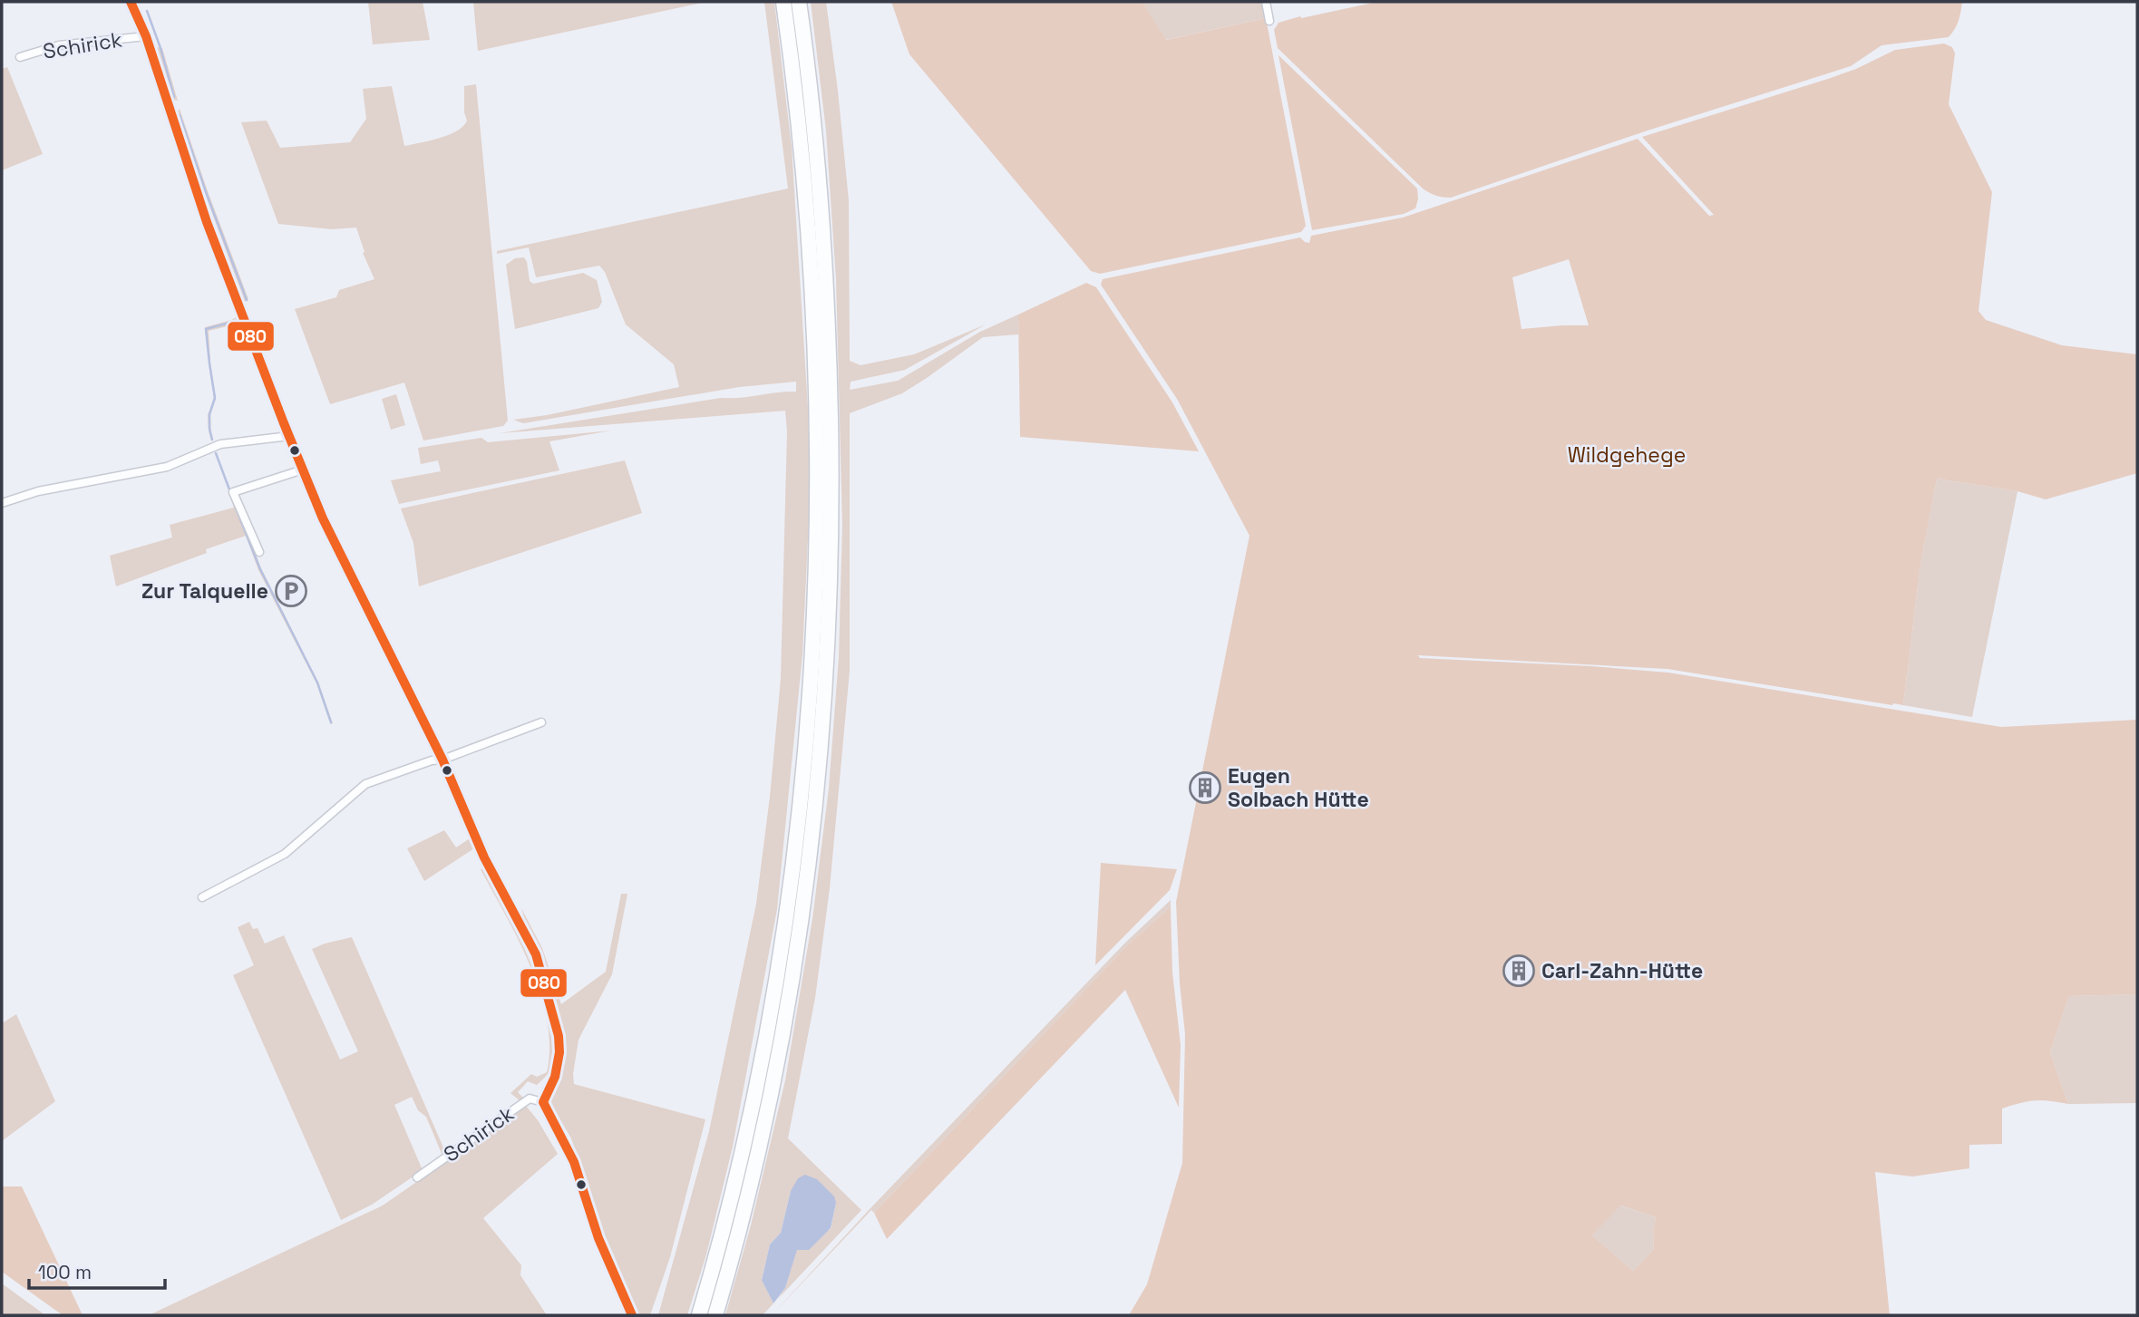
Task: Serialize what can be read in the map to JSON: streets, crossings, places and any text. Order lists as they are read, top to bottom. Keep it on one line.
{"streets":{"street":["Schirick"]},"parks":["Wildgehege"],"places":{"parking":["Zur Talquelle"],"building":["Eugen Solbach Hütte","Carl-Zahn-Hütte"]},"lines":["transit line 080"],"scale_bar":"100 m"}
